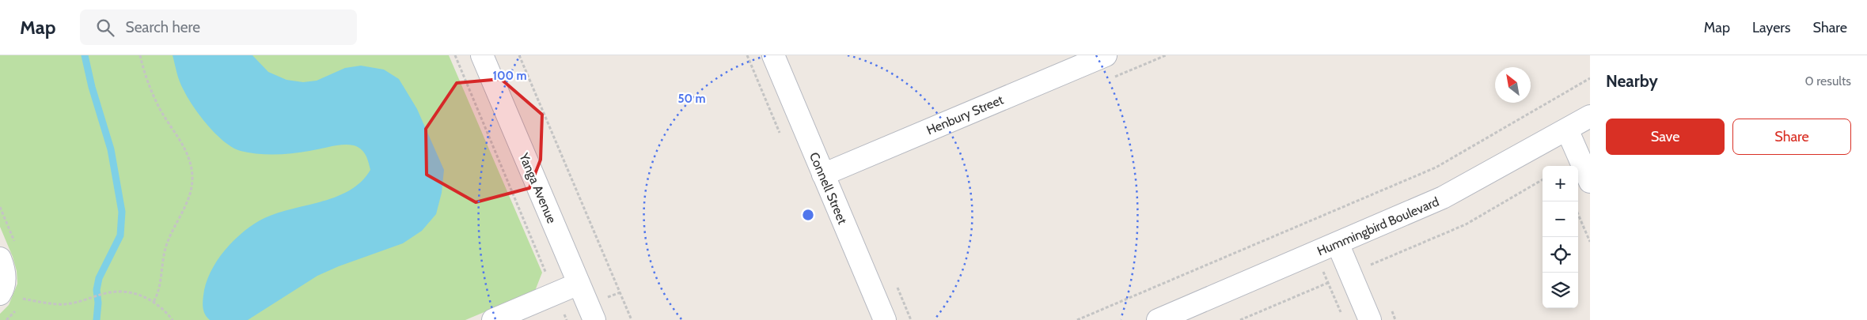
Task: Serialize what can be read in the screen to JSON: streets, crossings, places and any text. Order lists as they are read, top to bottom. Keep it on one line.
{"streets":{"street":["Henbury Street","Yanga Avenue","Connell Street","Hummingbird Boulevard"]},"crossings":[["Henbury Street","Connell Street"]],"north":"top left","page":{"header":"Map","search":"Search here","nav":["Map","Layers","Share"],"heading":["Nearby","0 results"],"buttons":["Save","Share"],"map_buttons":["+","−"]},"rings":["100 m","50 m"]}
